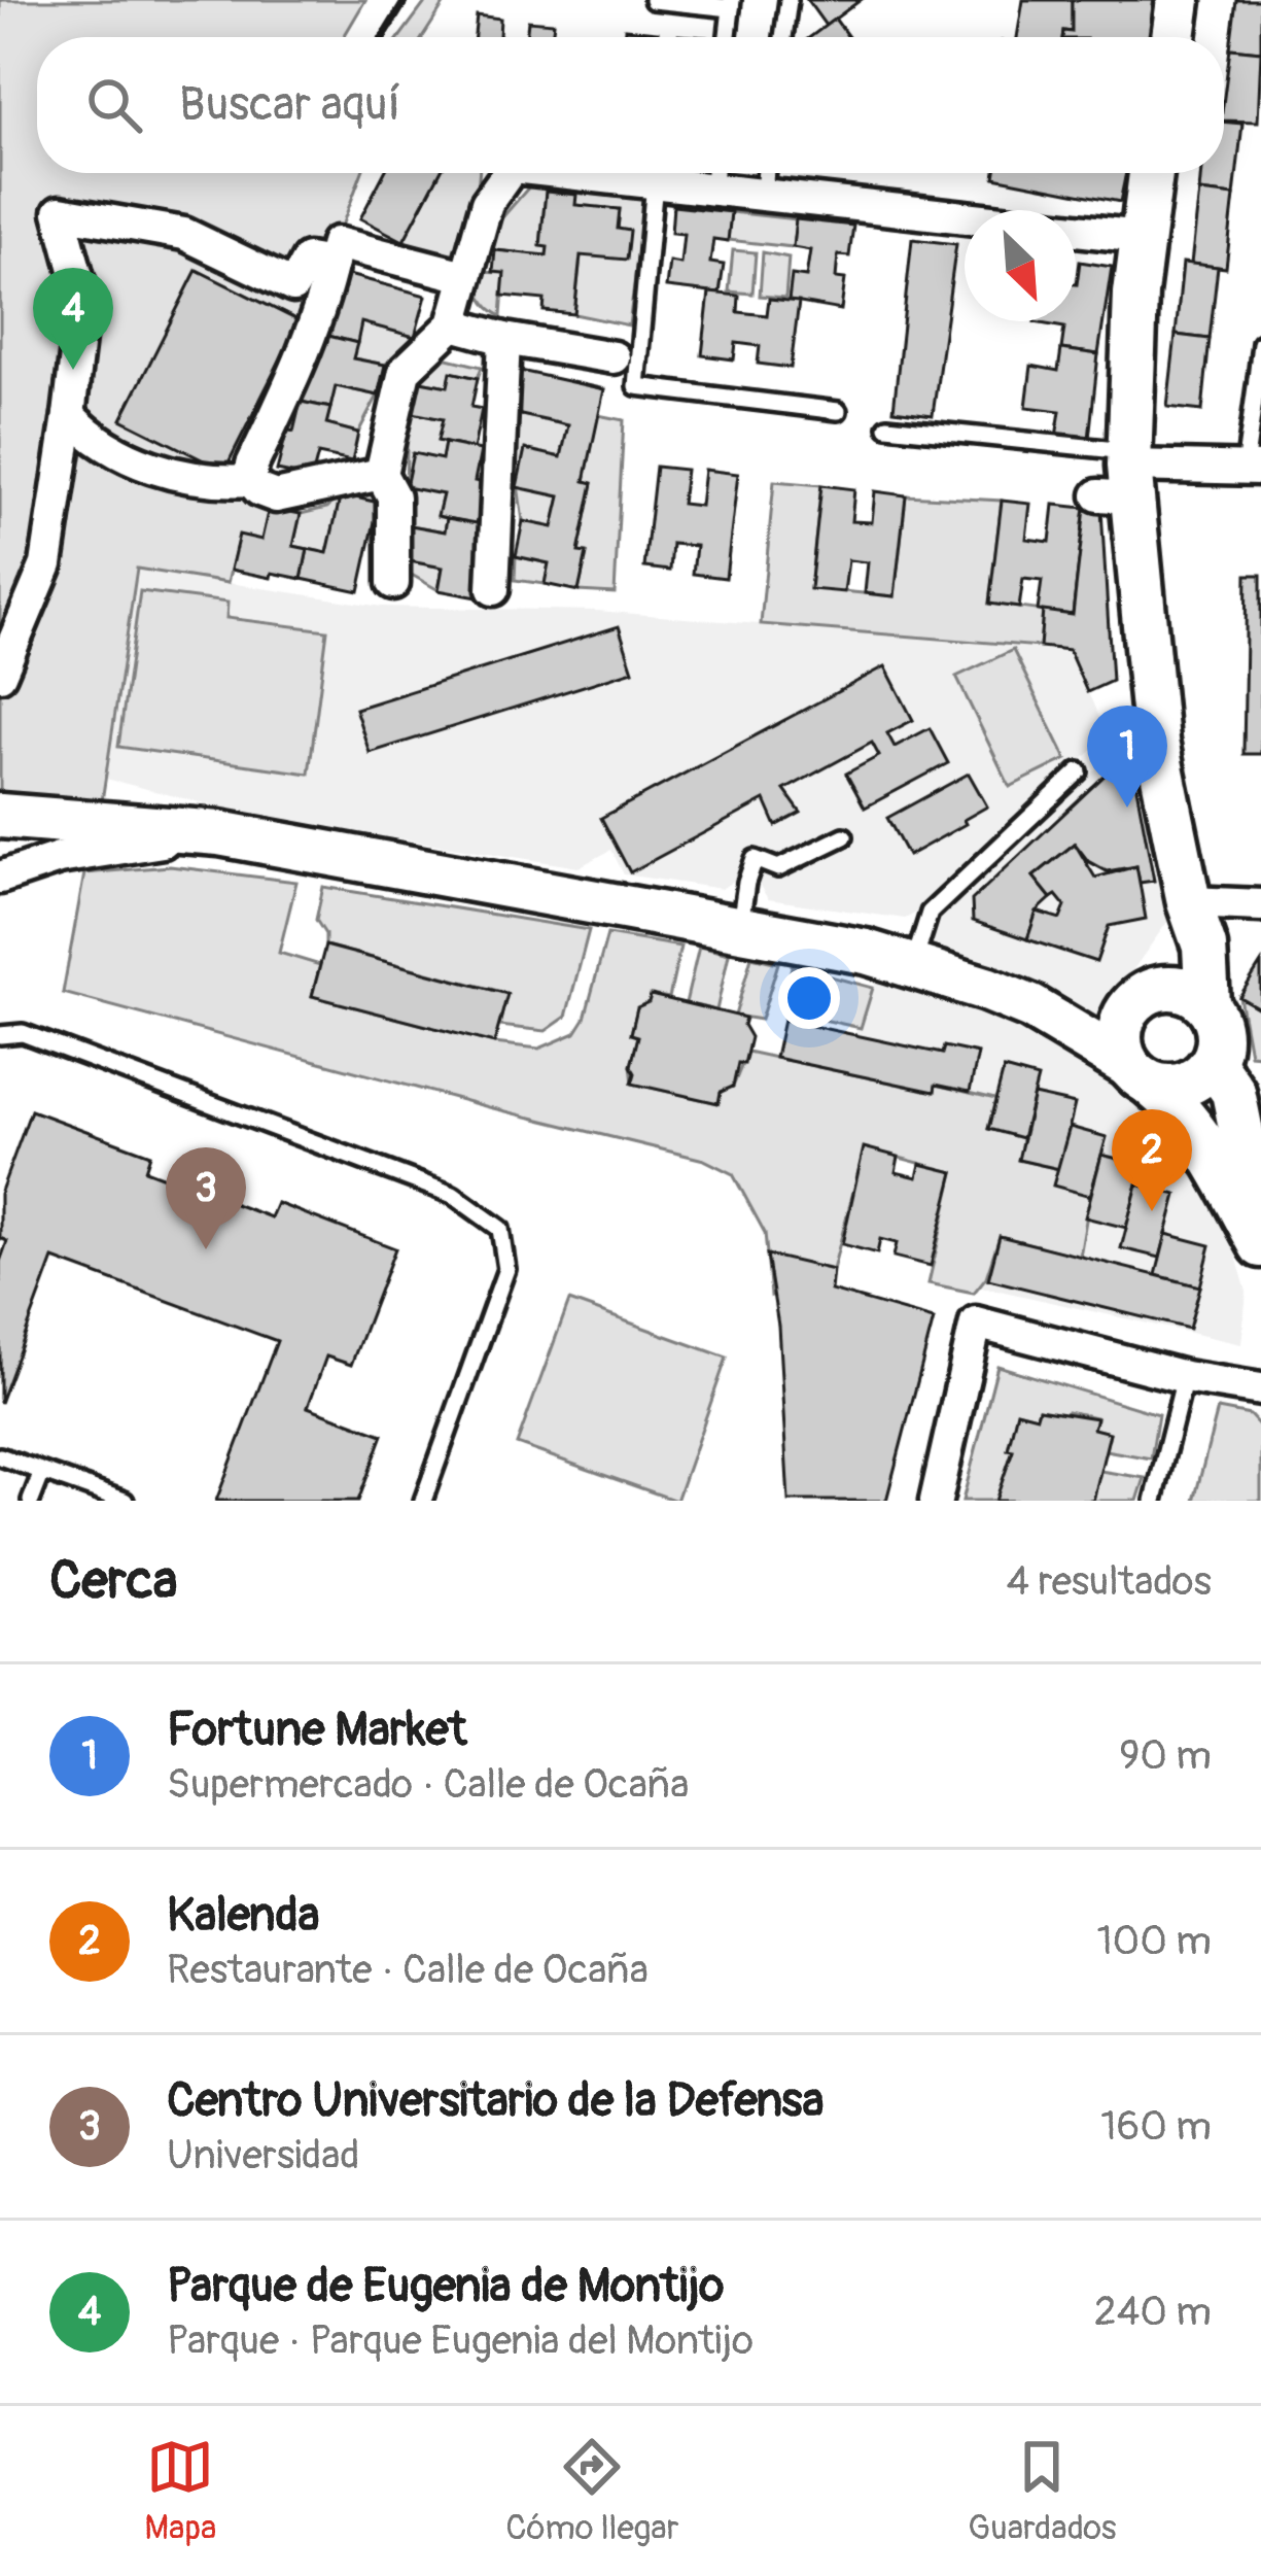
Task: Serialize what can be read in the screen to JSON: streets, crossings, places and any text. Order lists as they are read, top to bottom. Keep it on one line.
{"north":"bottom right","page":{"search":"Buscar aquí","pins":["4","1","2","3"],"heading":["Cerca","4 resultados"],"list":[{"mark":"1","name":"Fortune Market","note":"Supermercado · Calle de Ocaña","value":"90 m"},{"mark":"2","name":"Kalenda","note":"Restaurante · Calle de Ocaña","value":"100 m"},{"mark":"3","name":"Centro Universitario de la Defensa","note":"Universidad","value":"160 m"},{"mark":"4","name":"Parque de Eugenia de Montijo","note":"Parque · Parque Eugenia del Montijo","value":"240 m"}],"nav":["Mapa","Cómo llegar","Guardados"]}}
